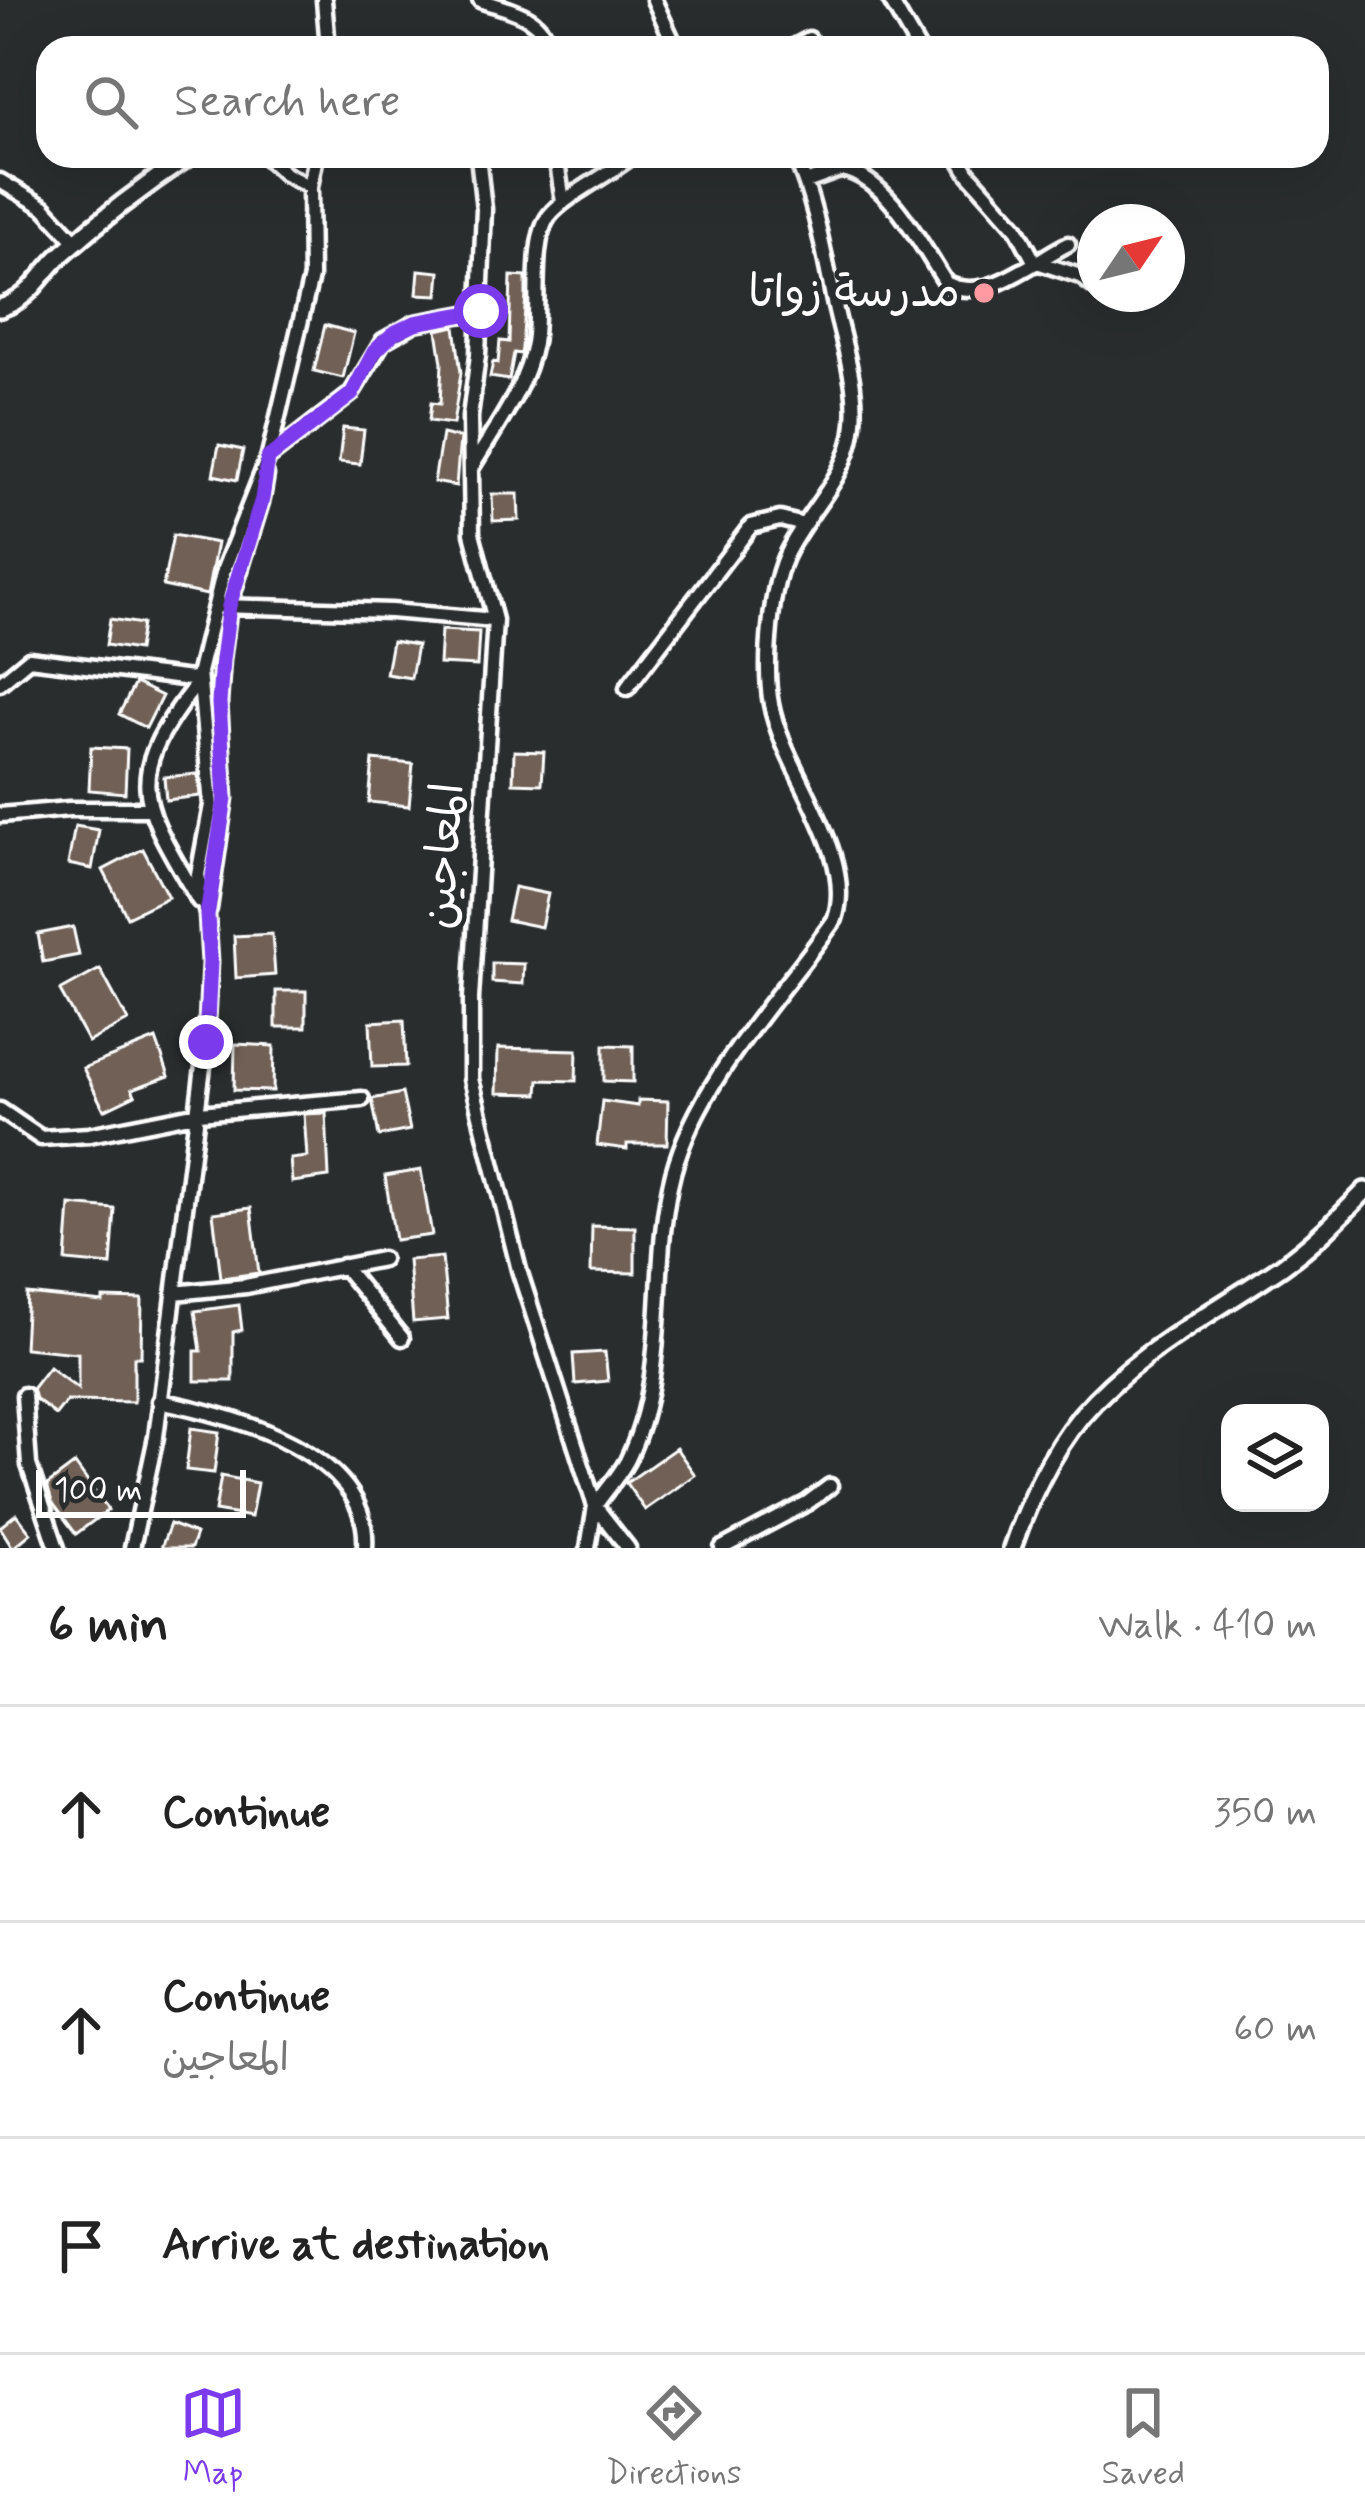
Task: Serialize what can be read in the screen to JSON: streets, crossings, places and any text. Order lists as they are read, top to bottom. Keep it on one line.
{"streets":{"street":["المعاجين"]},"places":["مدرسة زواتا"],"scale_bar":"100 m","north":"top right","page":{"search":"Search here","scale":"100 m","heading":["6 min","Walk · 410 m"],"list":[["Continue","350 m"],["Continue","المعاجين","60 m"],"Arrive at destination"],"nav":["Map","Directions","Saved"]}}
